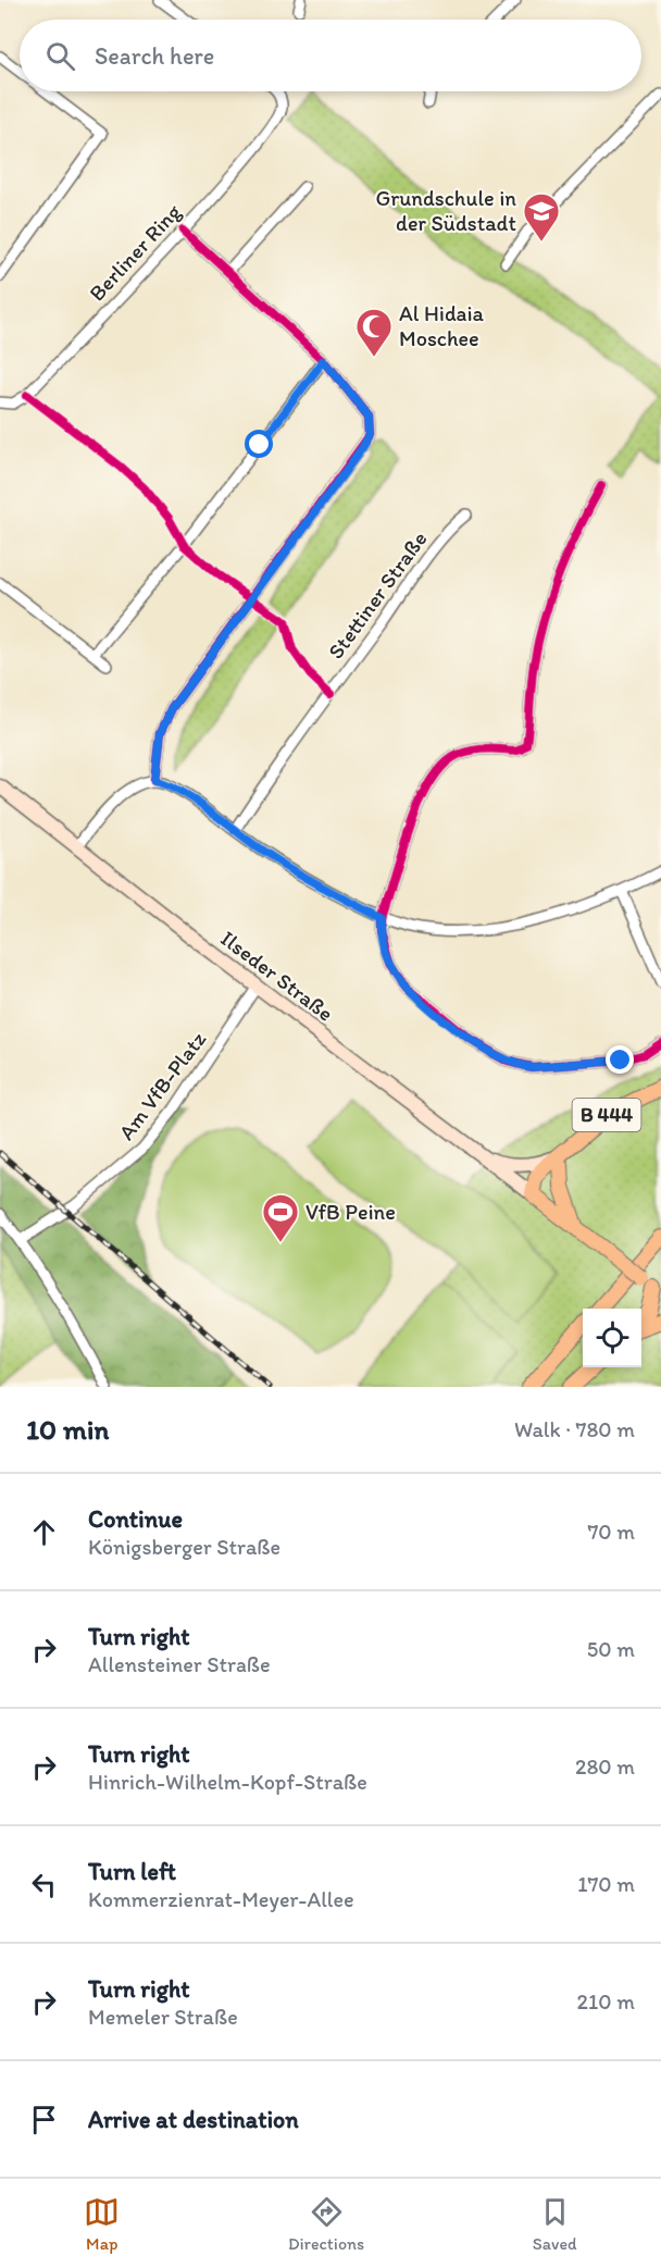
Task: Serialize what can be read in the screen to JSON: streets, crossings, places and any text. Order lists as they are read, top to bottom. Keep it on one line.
{"streets":{"main road":["B 444"],"street":["Berliner Ring","Stettiner Straße","Ilseder Straße","Am VfB-Platz"]},"crossings":[["Ilseder Straße","Am VfB-Platz"]],"places":{"school or university":["Grundschule in der Südstadt"],"mosque":["Al Hidaia Moschee"],"sports":["VfB Peine"]},"page":{"search":"Search here","heading":["10 min","Walk · 780 m"],"list":[["Continue","Königsberger Straße","70 m"],["Turn right","Allensteiner Straße","50 m"],["Turn right","Hinrich-Wilhelm-Kopf-Straße","280 m"],["Turn left","Kommerzienrat-Meyer-Allee","170 m"],["Turn right","Memeler Straße","210 m"],"Arrive at destination"],"nav":["Map","Directions","Saved"]}}
